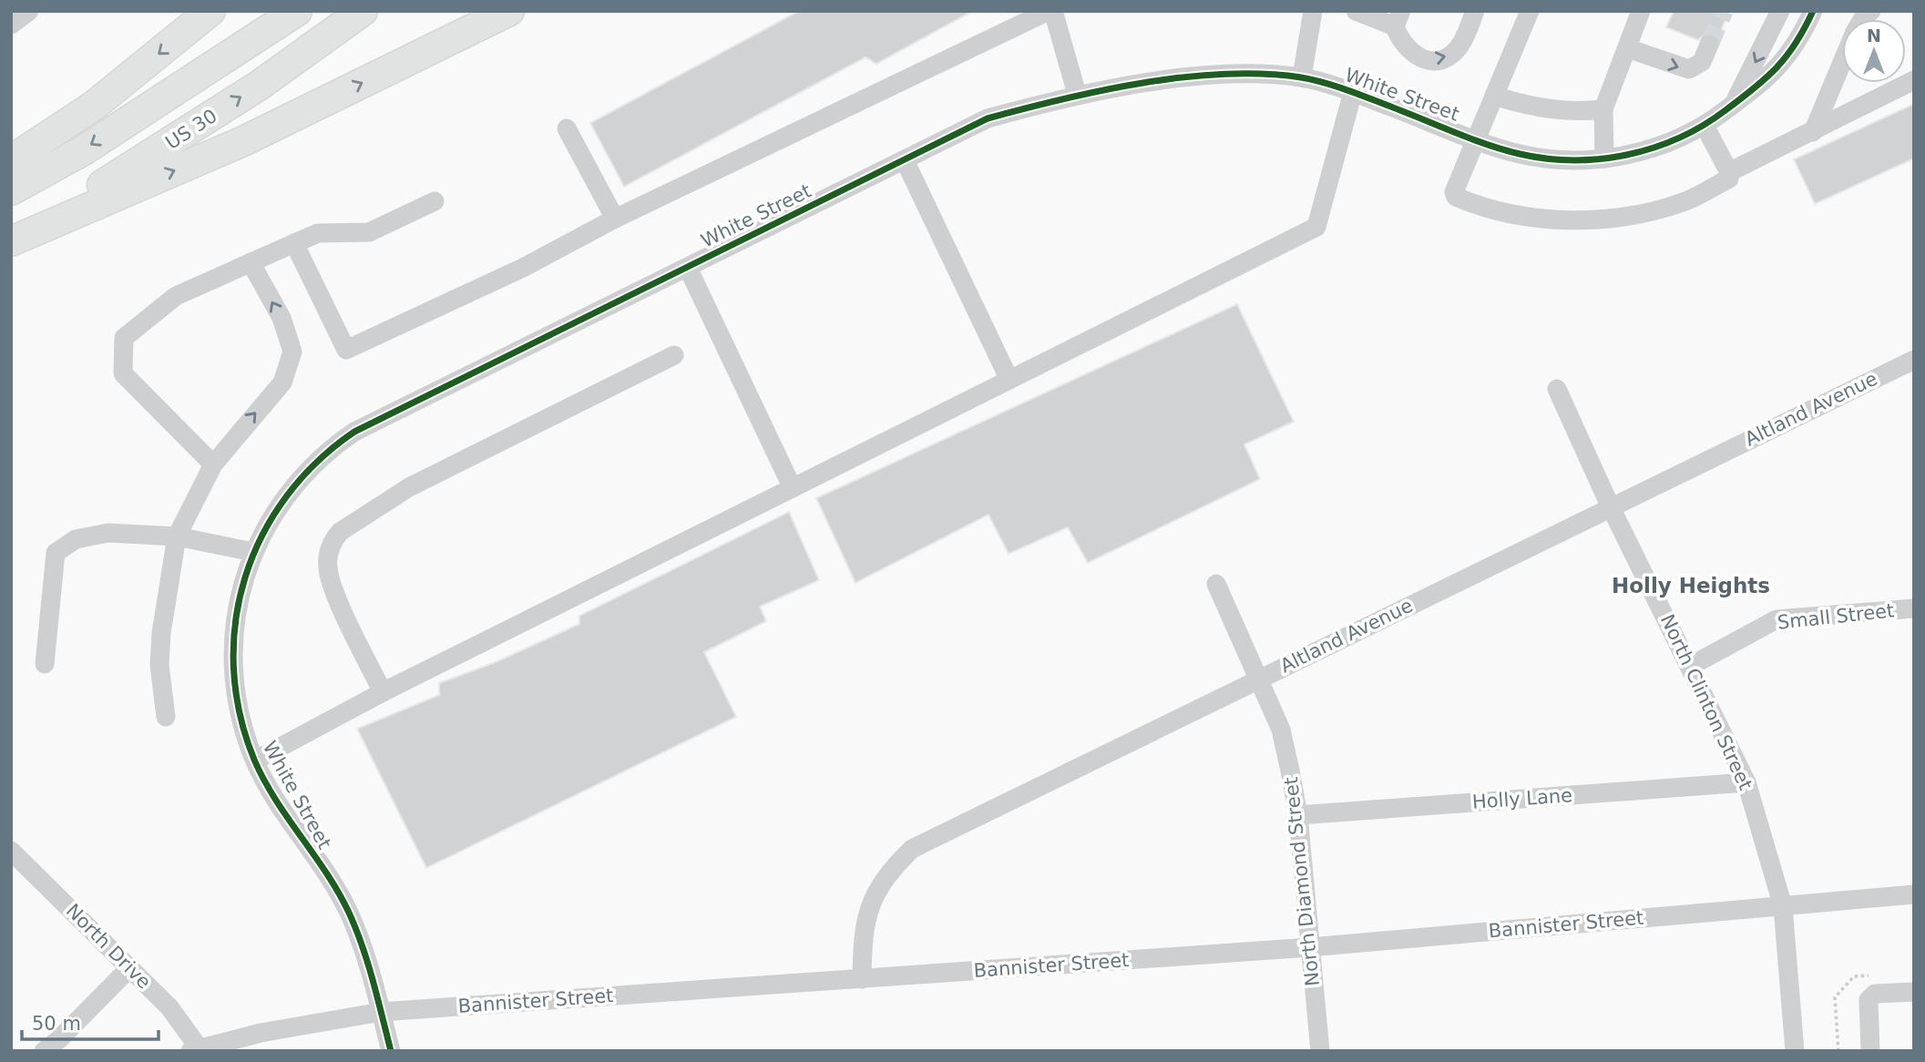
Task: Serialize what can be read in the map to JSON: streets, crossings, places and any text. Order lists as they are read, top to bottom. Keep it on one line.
{"streets":{"highway":["US 30"],"street":["White Street","Altland Avenue","Small Street","North Clinton Street","Holly Lane","North Diamond Street","Bannister Street","North Drive"]},"crossings":[["White Street","Bannister Street"],["Altland Avenue","North Clinton Street"],["Altland Avenue","North Diamond Street"],["Altland Avenue","Bannister Street"],["Small Street","North Clinton Street"],["North Clinton Street","Holly Lane"],["North Clinton Street","Bannister Street"],["Holly Lane","North Diamond Street"],["North Diamond Street","Bannister Street"],["Bannister Street","North Drive"]],"districts":["Holly Heights"],"scale_bar":"50 m","north":"top"}
